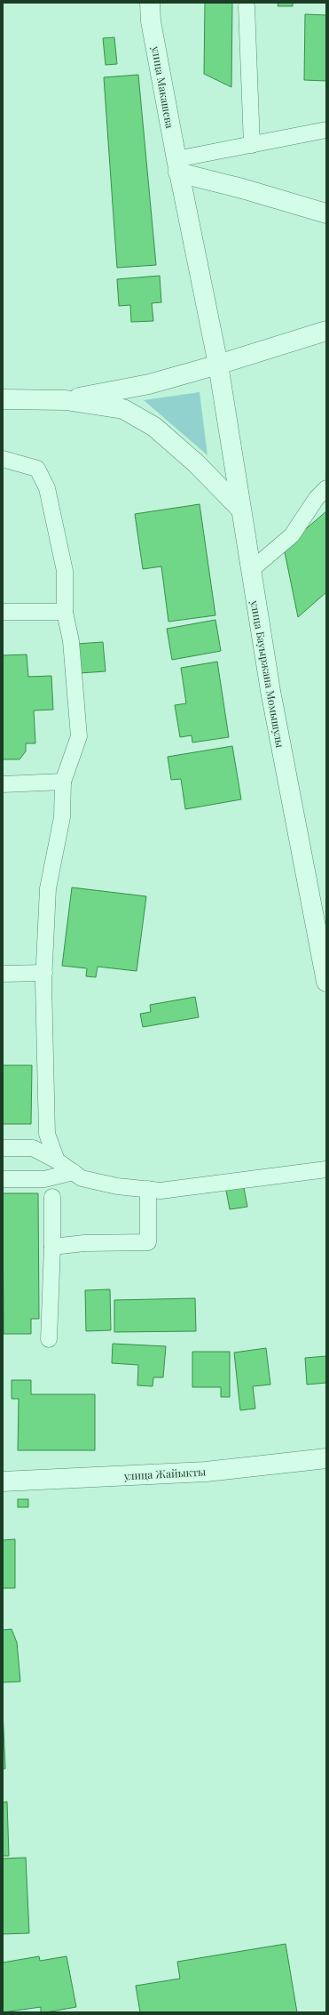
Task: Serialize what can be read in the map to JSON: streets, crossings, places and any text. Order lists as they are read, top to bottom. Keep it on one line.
{"streets":{"street":["улица Макашева","улица Бауыржана Момышулы","улица Жайыкты"]},"crossings":[["улица Макашева","улица Бауыржана Момышулы"]]}
